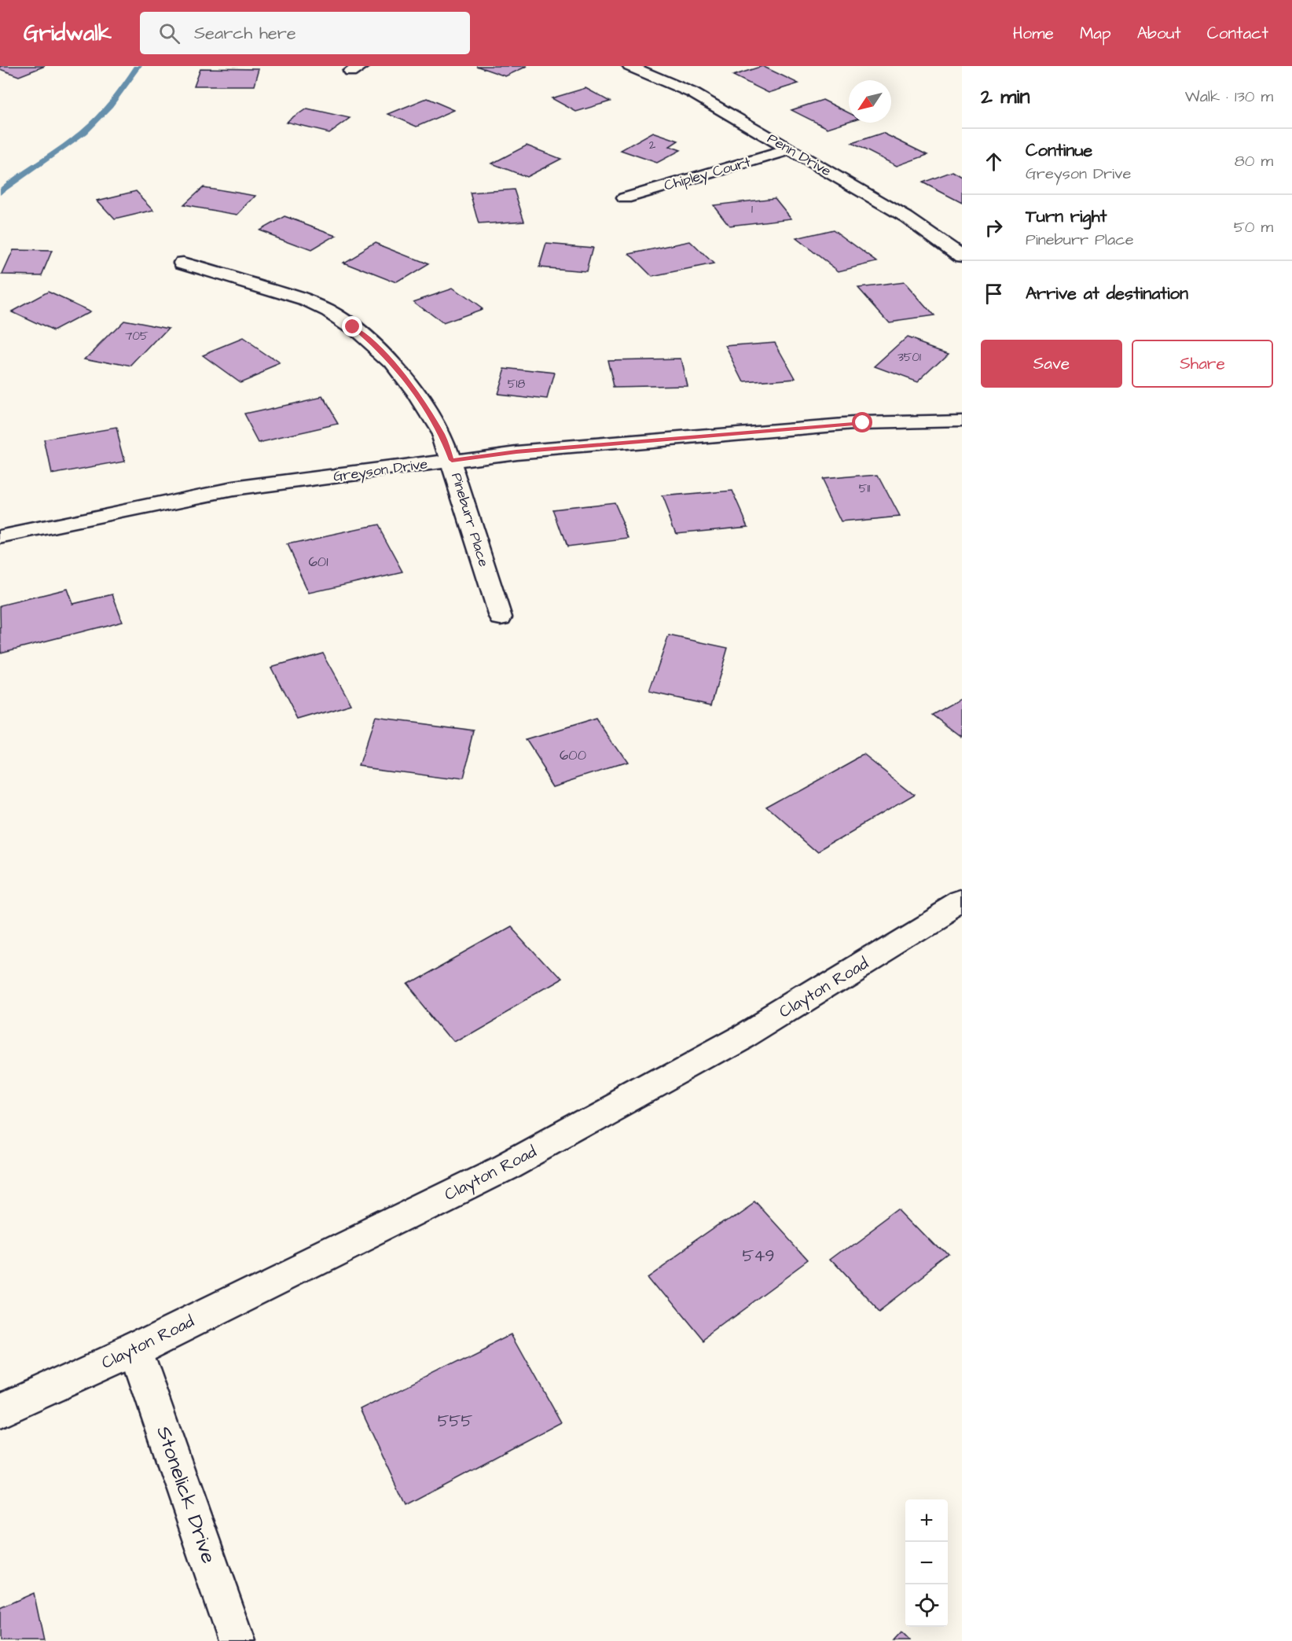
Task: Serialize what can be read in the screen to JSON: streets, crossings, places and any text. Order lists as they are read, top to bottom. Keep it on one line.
{"streets":{"street":["Penn Drive","Chipley Court","Greyson Drive","Pineburr Place","Clayton Road","Stonelick Drive"]},"crossings":[["Penn Drive","Chipley Court"],["Greyson Drive","Pineburr Place"],["Clayton Road","Stonelick Drive"]],"house_numbers":["2","1","705","3501","518","511","601","600","549","555"],"north":"bottom left","page":{"header":"Gridwalk","search":"Search here","nav":["Home","Map","About","Contact"],"heading":["2 min","Walk · 130 m"],"list":[["Continue","Greyson Drive","80 m"],["Turn right","Pineburr Place","50 m"],"Arrive at destination"],"buttons":["Save","Share"],"map_buttons":["+","−"]}}
